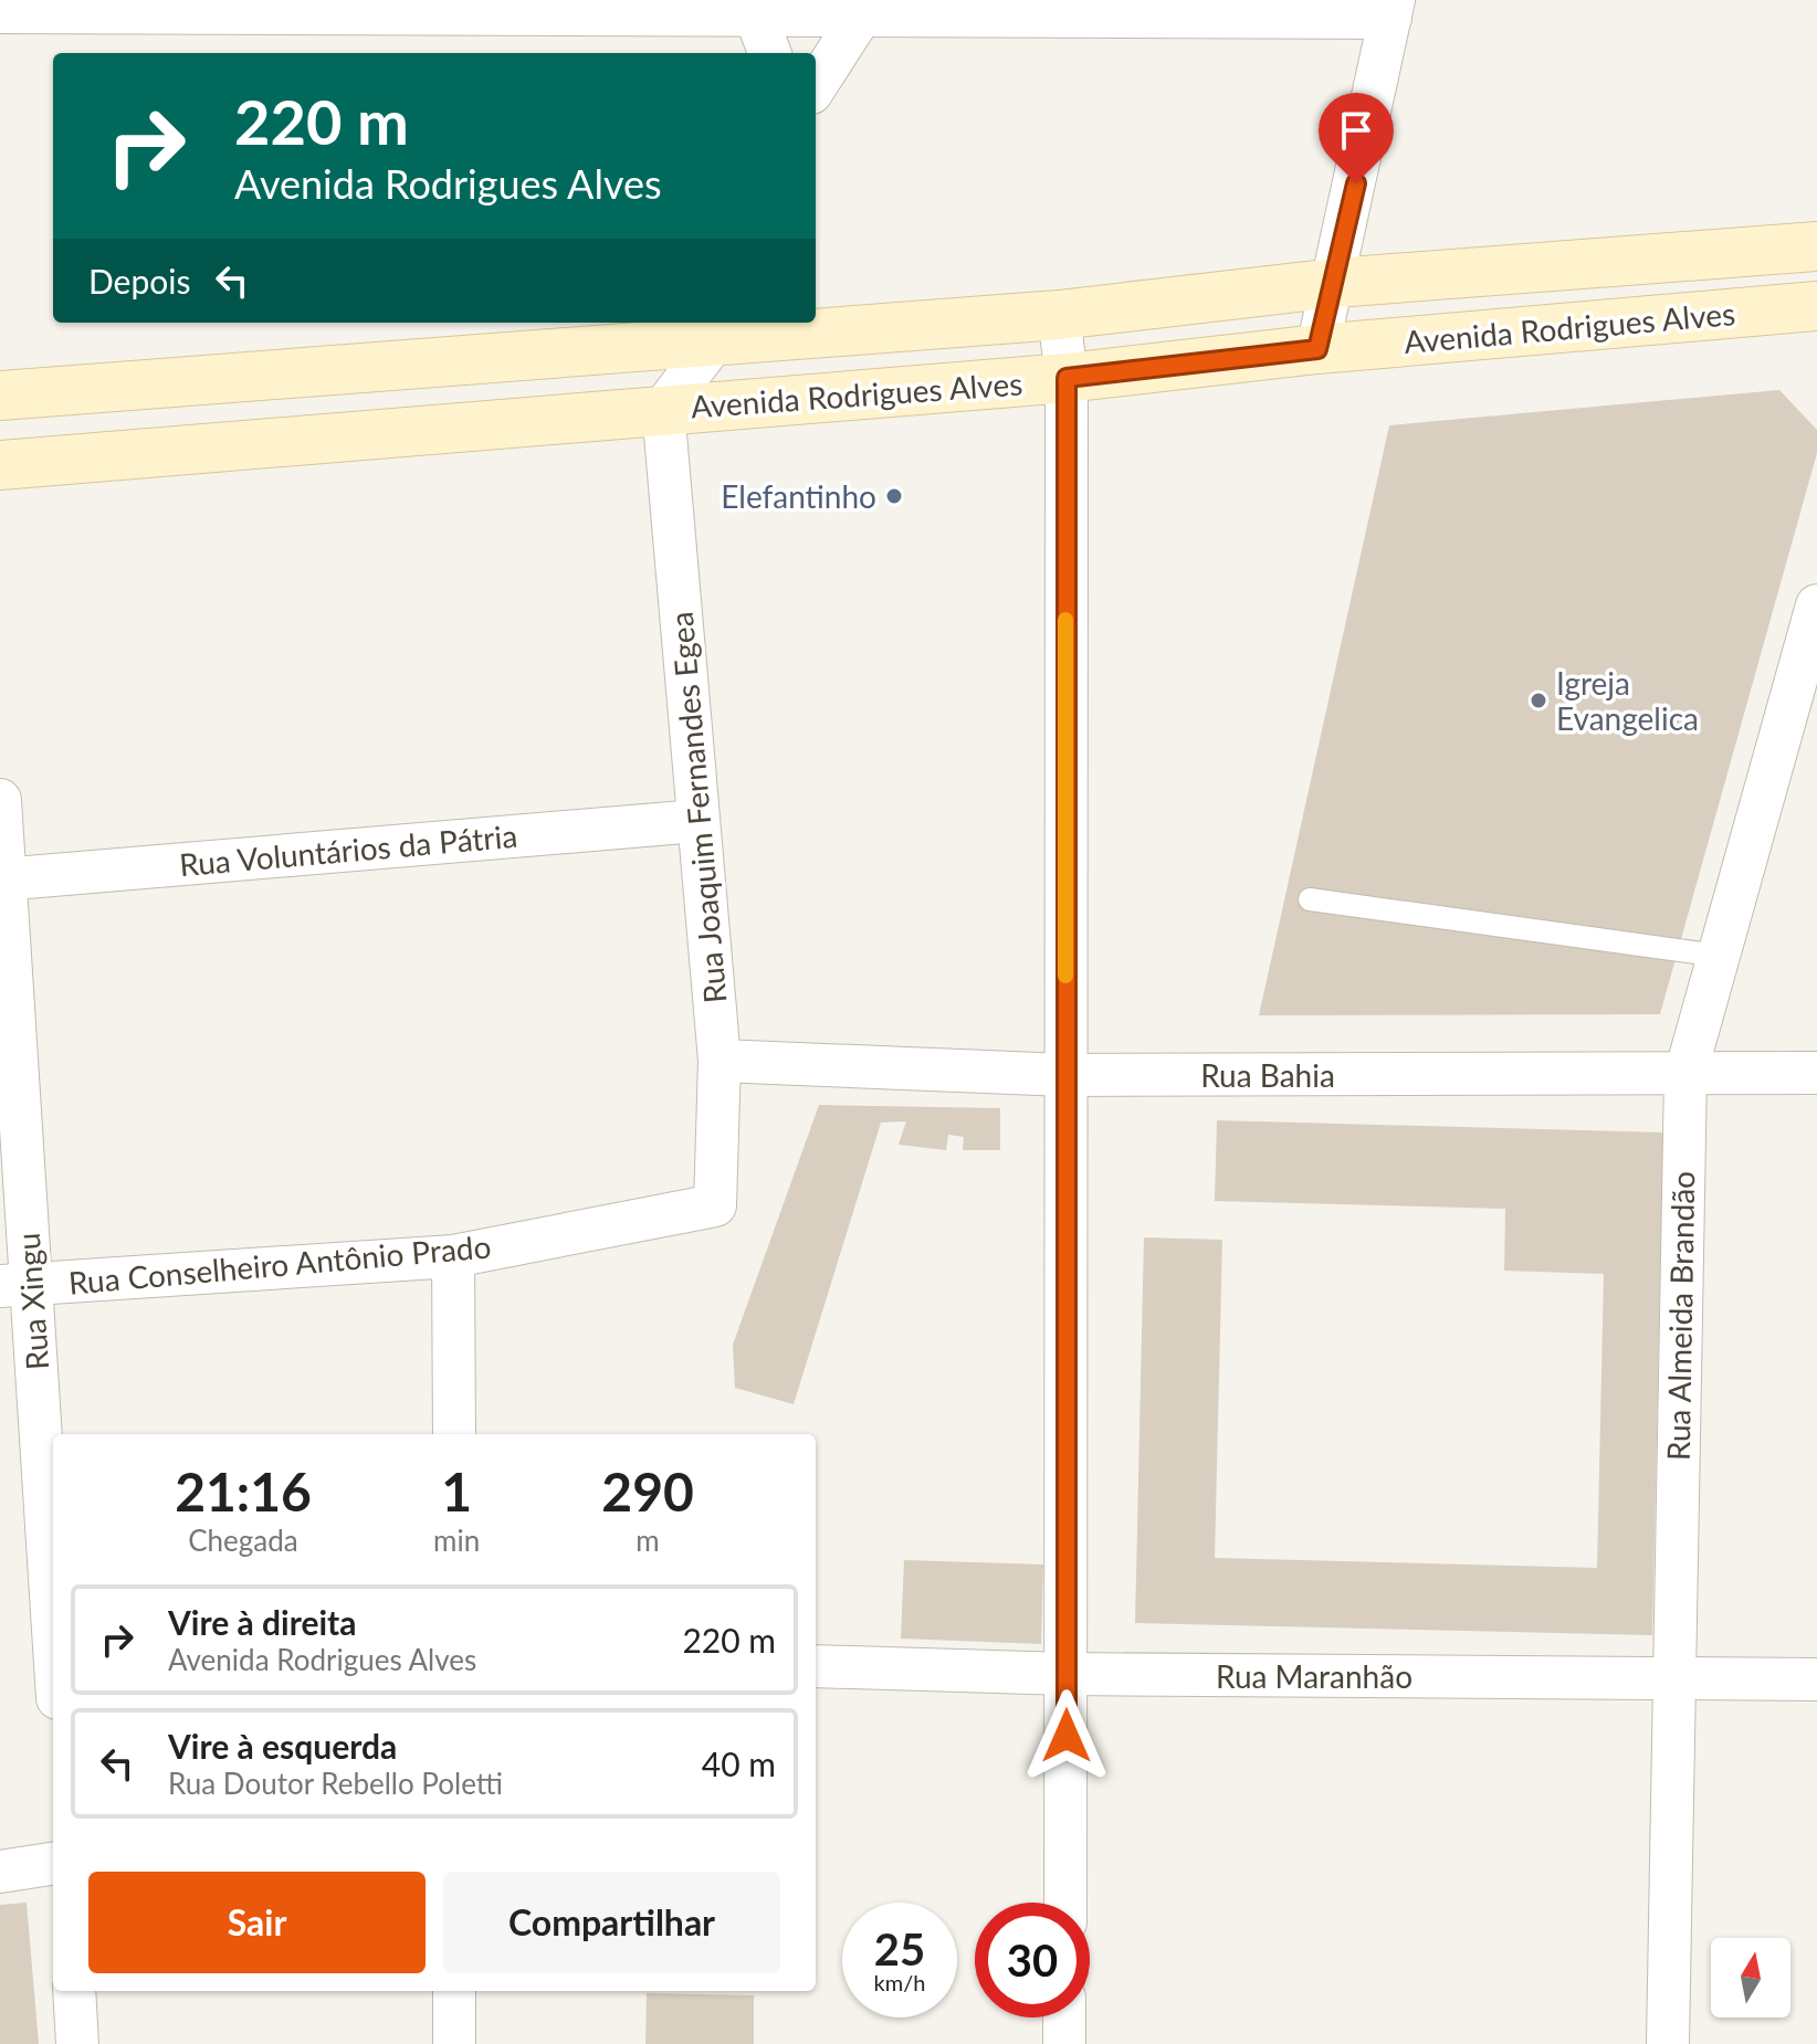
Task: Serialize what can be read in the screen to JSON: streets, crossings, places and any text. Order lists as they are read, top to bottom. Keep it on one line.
{"streets":{"main road":["Avenida Rodrigues Alves"],"street":["Rua Joaquim Fernandes Egea","Rua Voluntários da Pátria","Rua Bahia","Rua Conselheiro Antônio Prado","Rua Xingu","Rua Almeida Brandão","Rua Maranhão"]},"crossings":[["Avenida Rodrigues Alves","Rua Joaquim Fernandes Egea"],["Rua Joaquim Fernandes Egea","Rua Voluntários da Pátria"],["Rua Joaquim Fernandes Egea","Rua Bahia"],["Rua Joaquim Fernandes Egea","Rua Conselheiro Antônio Prado"],["Rua Voluntários da Pátria","Rua Xingu"],["Rua Bahia","Rua Almeida Brandão"],["Rua Conselheiro Antônio Prado","Rua Xingu"],["Rua Almeida Brandão","Rua Maranhão"]],"places":["Elefantinho","Igreja Evangelica"],"north":"top","page":{"turn":["220 m","Avenida Rodrigues Alves"],"then":"Depois","eta":["21:16","Chegada","1","min","290","m"],"list":[{"name":"Vire à direita","note":"Avenida Rodrigues Alves","value":"220 m"},{"name":"Vire à esquerda","note":"Rua Doutor Rebello Poletti","value":"40 m"}],"buttons":["Sair","Compartilhar"],"speed":"25 km/h","limit":"30"}}
